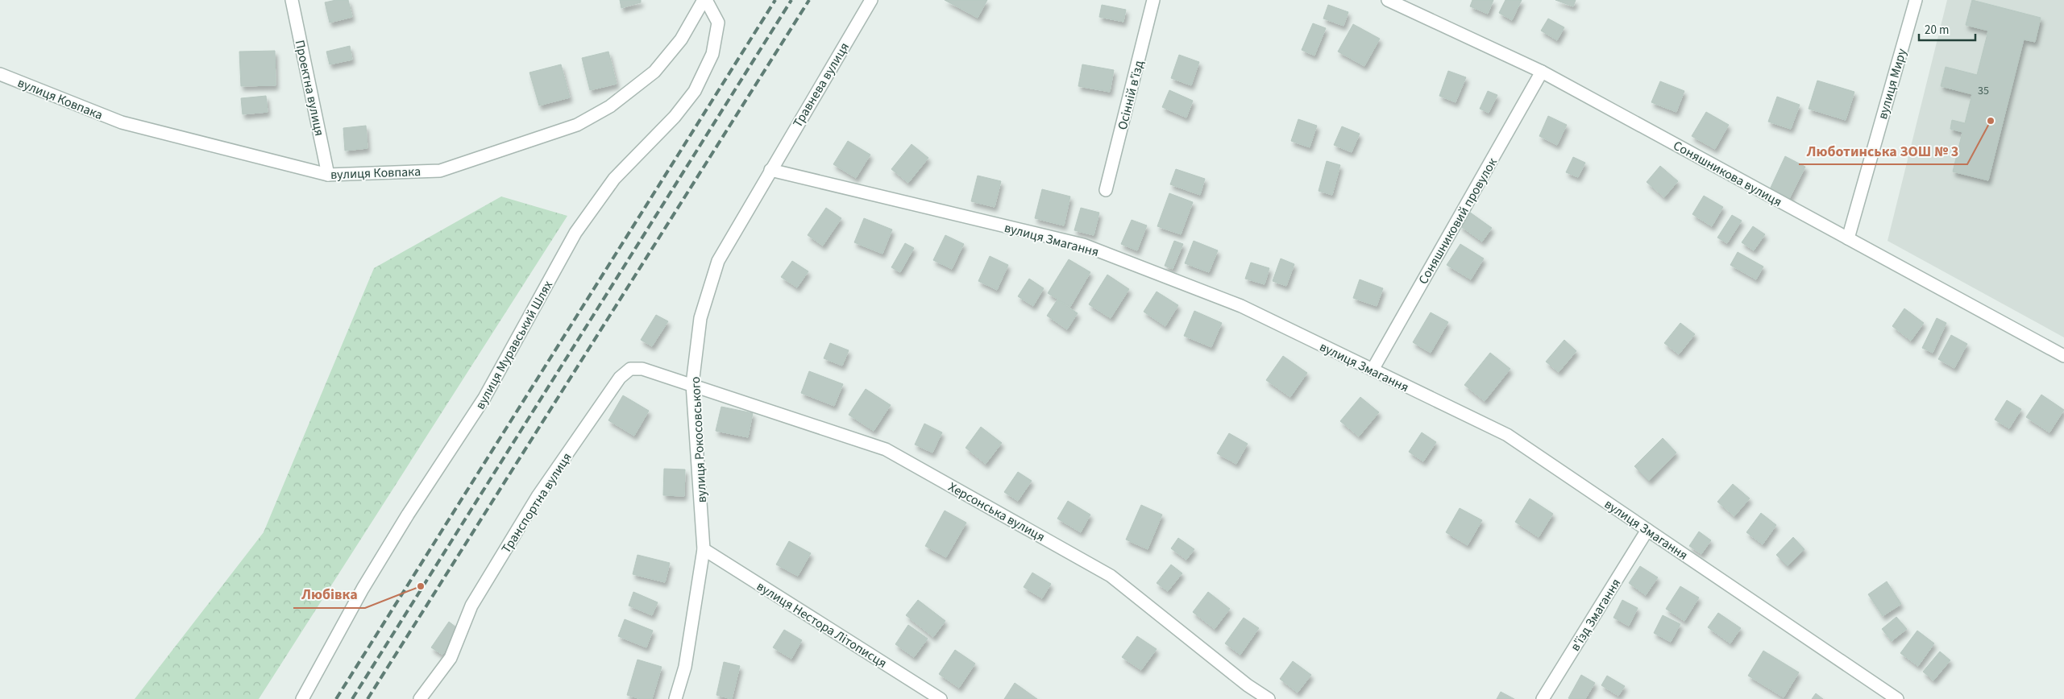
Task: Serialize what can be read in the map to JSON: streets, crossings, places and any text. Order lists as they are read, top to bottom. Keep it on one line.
{"streets":{"street":["вулиця Миру","Травнева вулиця","Проектна вулиця","Осінній в'їзд","вулиця Ковпака","Соняшникова вулиця","Соняшниковий провулок","вулиця Змагання","вулиця Муравський Шлях","вулиця Рокосовського","Транспортна вулиця","Херсонська вулиця","в'їзд Змагання","вулиця Нестора Літописця"]},"crossings":[["вулиця Миру","Соняшникова вулиця"],["Травнева вулиця","вулиця Змагання"],["Травнева вулиця","вулиця Рокосовського"],["Проектна вулиця","вулиця Ковпака"],["вулиця Ковпака","вулиця Муравський Шлях"],["Соняшникова вулиця","Соняшниковий провулок"],["Соняшниковий провулок","вулиця Змагання"],["вулиця Змагання","вулиця Рокосовського"],["вулиця Змагання","в'їзд Змагання"],["вулиця Рокосовського","Транспортна вулиця"],["вулиця Рокосовського","Херсонська вулиця"],["вулиця Рокосовського","вулиця Нестора Літописця"],["Транспортна вулиця","Херсонська вулиця"]],"places":["Люботинська ЗОШ № 3","Любівка"],"house_numbers":["35"],"scale_bar":"20 m"}
